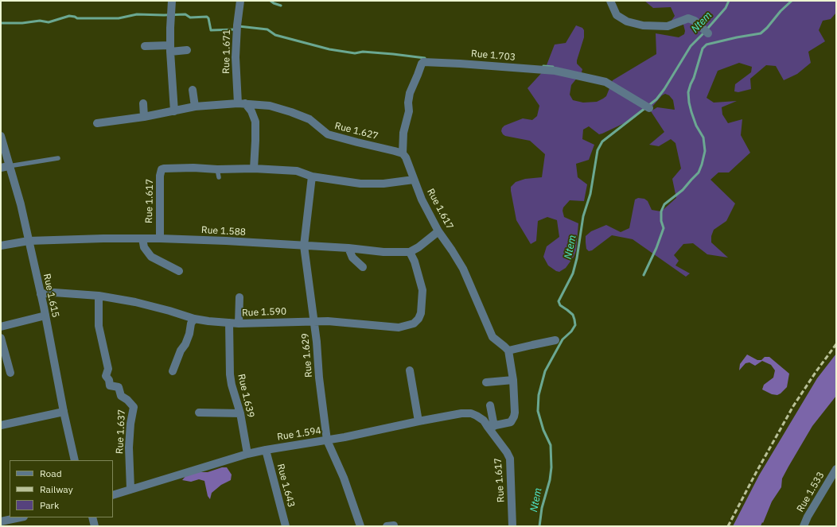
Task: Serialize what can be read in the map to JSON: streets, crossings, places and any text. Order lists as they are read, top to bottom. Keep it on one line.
{"streets":{"street":["Rue 1.671","Rue 1.703","Rue 1.627","Rue 1.617","Rue 1.588","Rue 1.615","Rue 1.590","Rue 1.629","Rue 1.639","Rue 1.637","Rue 1.594","Rue 1.643","Rue 1.533"]},"crossings":[["Rue 1.671","Rue 1.627"],["Rue 1.703","Rue 1.627"],["Rue 1.617","Rue 1.588"],["Rue 1.617","Rue 1.629"],["Rue 1.617","Rue 1.594"],["Rue 1.588","Rue 1.615"],["Rue 1.588","Rue 1.590"],["Rue 1.588","Rue 1.629"],["Rue 1.615","Rue 1.590"],["Rue 1.590","Rue 1.629"],["Rue 1.590","Rue 1.639"],["Rue 1.590","Rue 1.637"],["Rue 1.629","Rue 1.594"],["Rue 1.639","Rue 1.594"],["Rue 1.637","Rue 1.594"],["Rue 1.594","Rue 1.643"]],"water":["Ntem"],"legend":["Road","Railway","Park"]}
